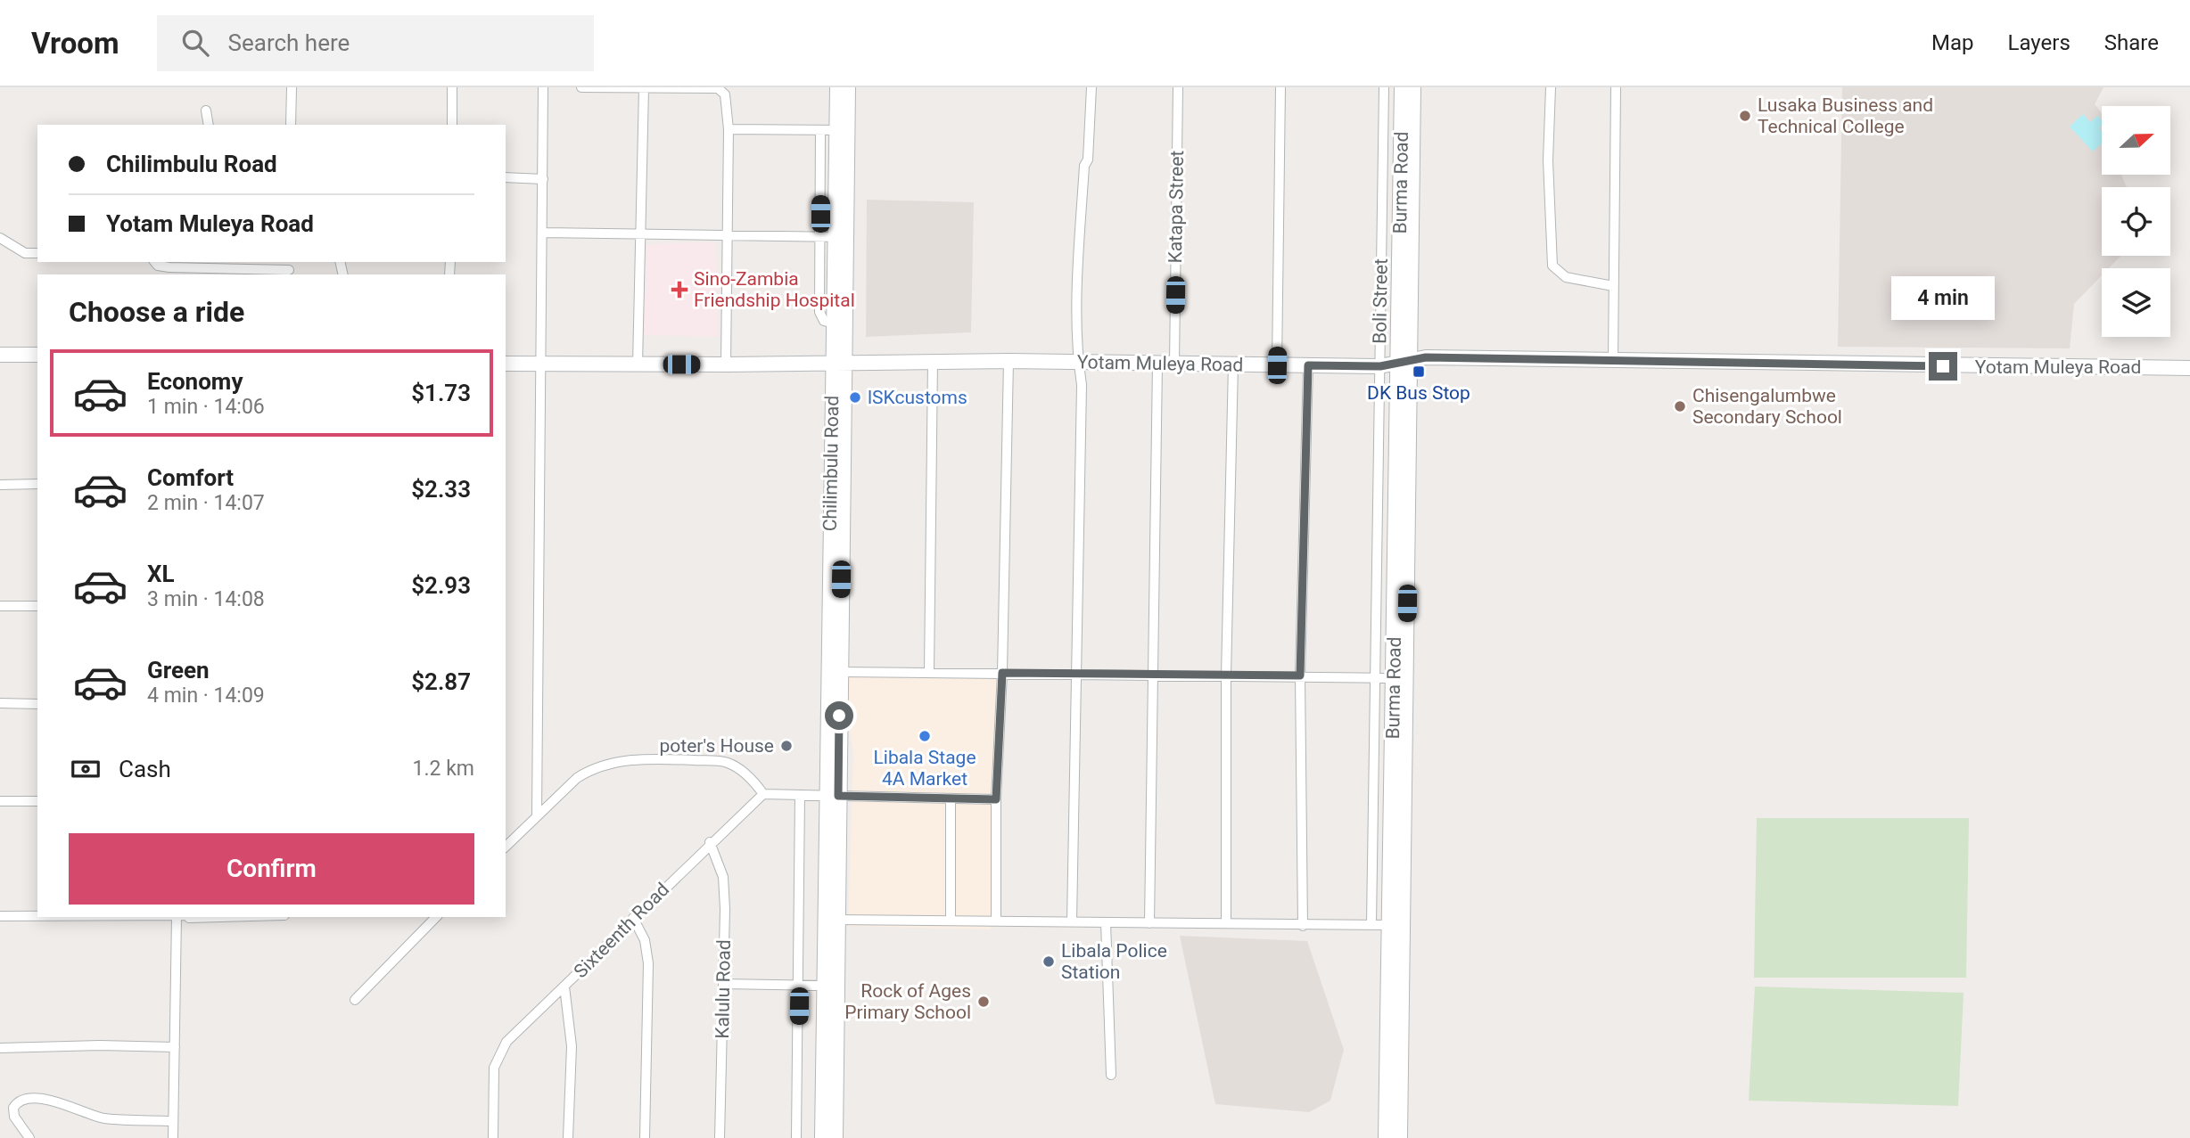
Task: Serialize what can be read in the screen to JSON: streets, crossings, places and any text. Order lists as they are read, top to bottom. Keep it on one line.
{"streets":{"main road":["Burma Road","Yotam Muleya Road","Chilimbulu Road"],"street":["Katapa Street","Boli Street","Sixteenth Road","Kalulu Road"]},"crossings":[["Burma Road","Yotam Muleya Road"],["Katapa Street","Yotam Muleya Road"],["Boli Street","Yotam Muleya Road"],["Yotam Muleya Road","Chilimbulu Road"],["Sixteenth Road","Kalulu Road"]],"places":{"other":["Lusaka Business and Technical College","lSKcustoms","Chisengalumbwe Secondary School","Libala Stage 4A Market","poter's House","Libala Police Station","Rock of Ages Primary School"],"health":["Sino-Zambia Friendship Hospital"],"transit":["DK Bus Stop"]},"north":"right","page":{"header":"Vroom","search":"Search here","nav":["Map","Layers","Share"],"banner":["Chilimbulu Road","Yotam Muleya Road"],"heading":"Choose a ride","bubble":"4 min","list":[{"name":"Economy","note":"1 min · 14:06","value":"$1.73"},{"name":"Comfort","note":"2 min · 14:07","value":"$2.33"},{"name":"XL","note":"3 min · 14:08","value":"$2.93"},{"name":"Green","note":"4 min · 14:09","value":"$2.87"}],"pay":["Cash","1.2 km"],"buttons":"Confirm"}}
